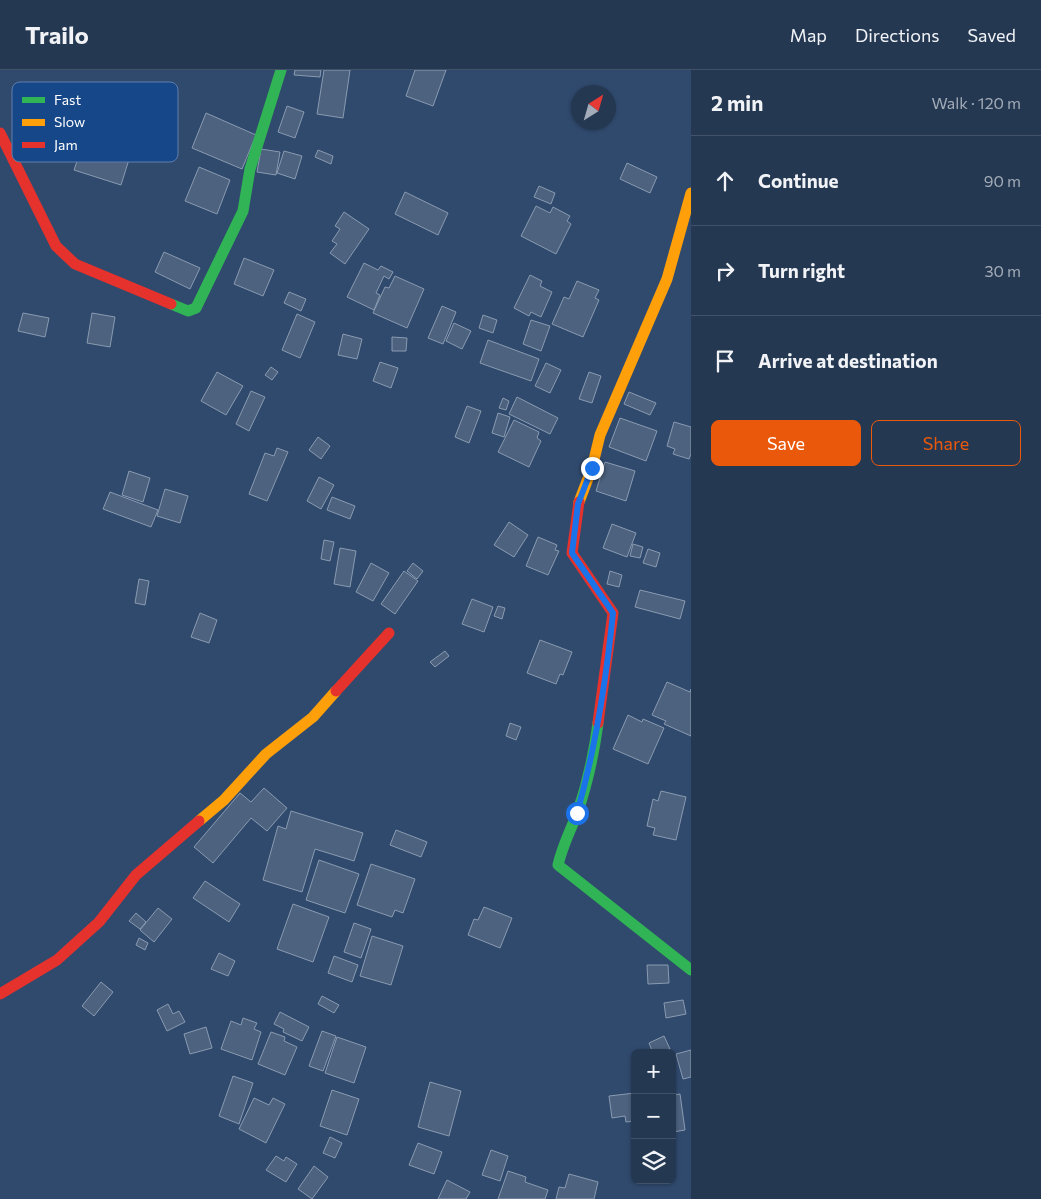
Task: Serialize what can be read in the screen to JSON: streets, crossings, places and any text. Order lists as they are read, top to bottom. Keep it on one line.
{"legend":["Fast","Slow","Jam"],"north":"top right","page":{"header":"Trailo","nav":["Map","Directions","Saved"],"heading":["2 min","Walk · 120 m"],"list":[["Continue","90 m"],["Turn right","30 m"],"Arrive at destination"],"buttons":["Save","Share"],"map_buttons":["+","−"]}}
